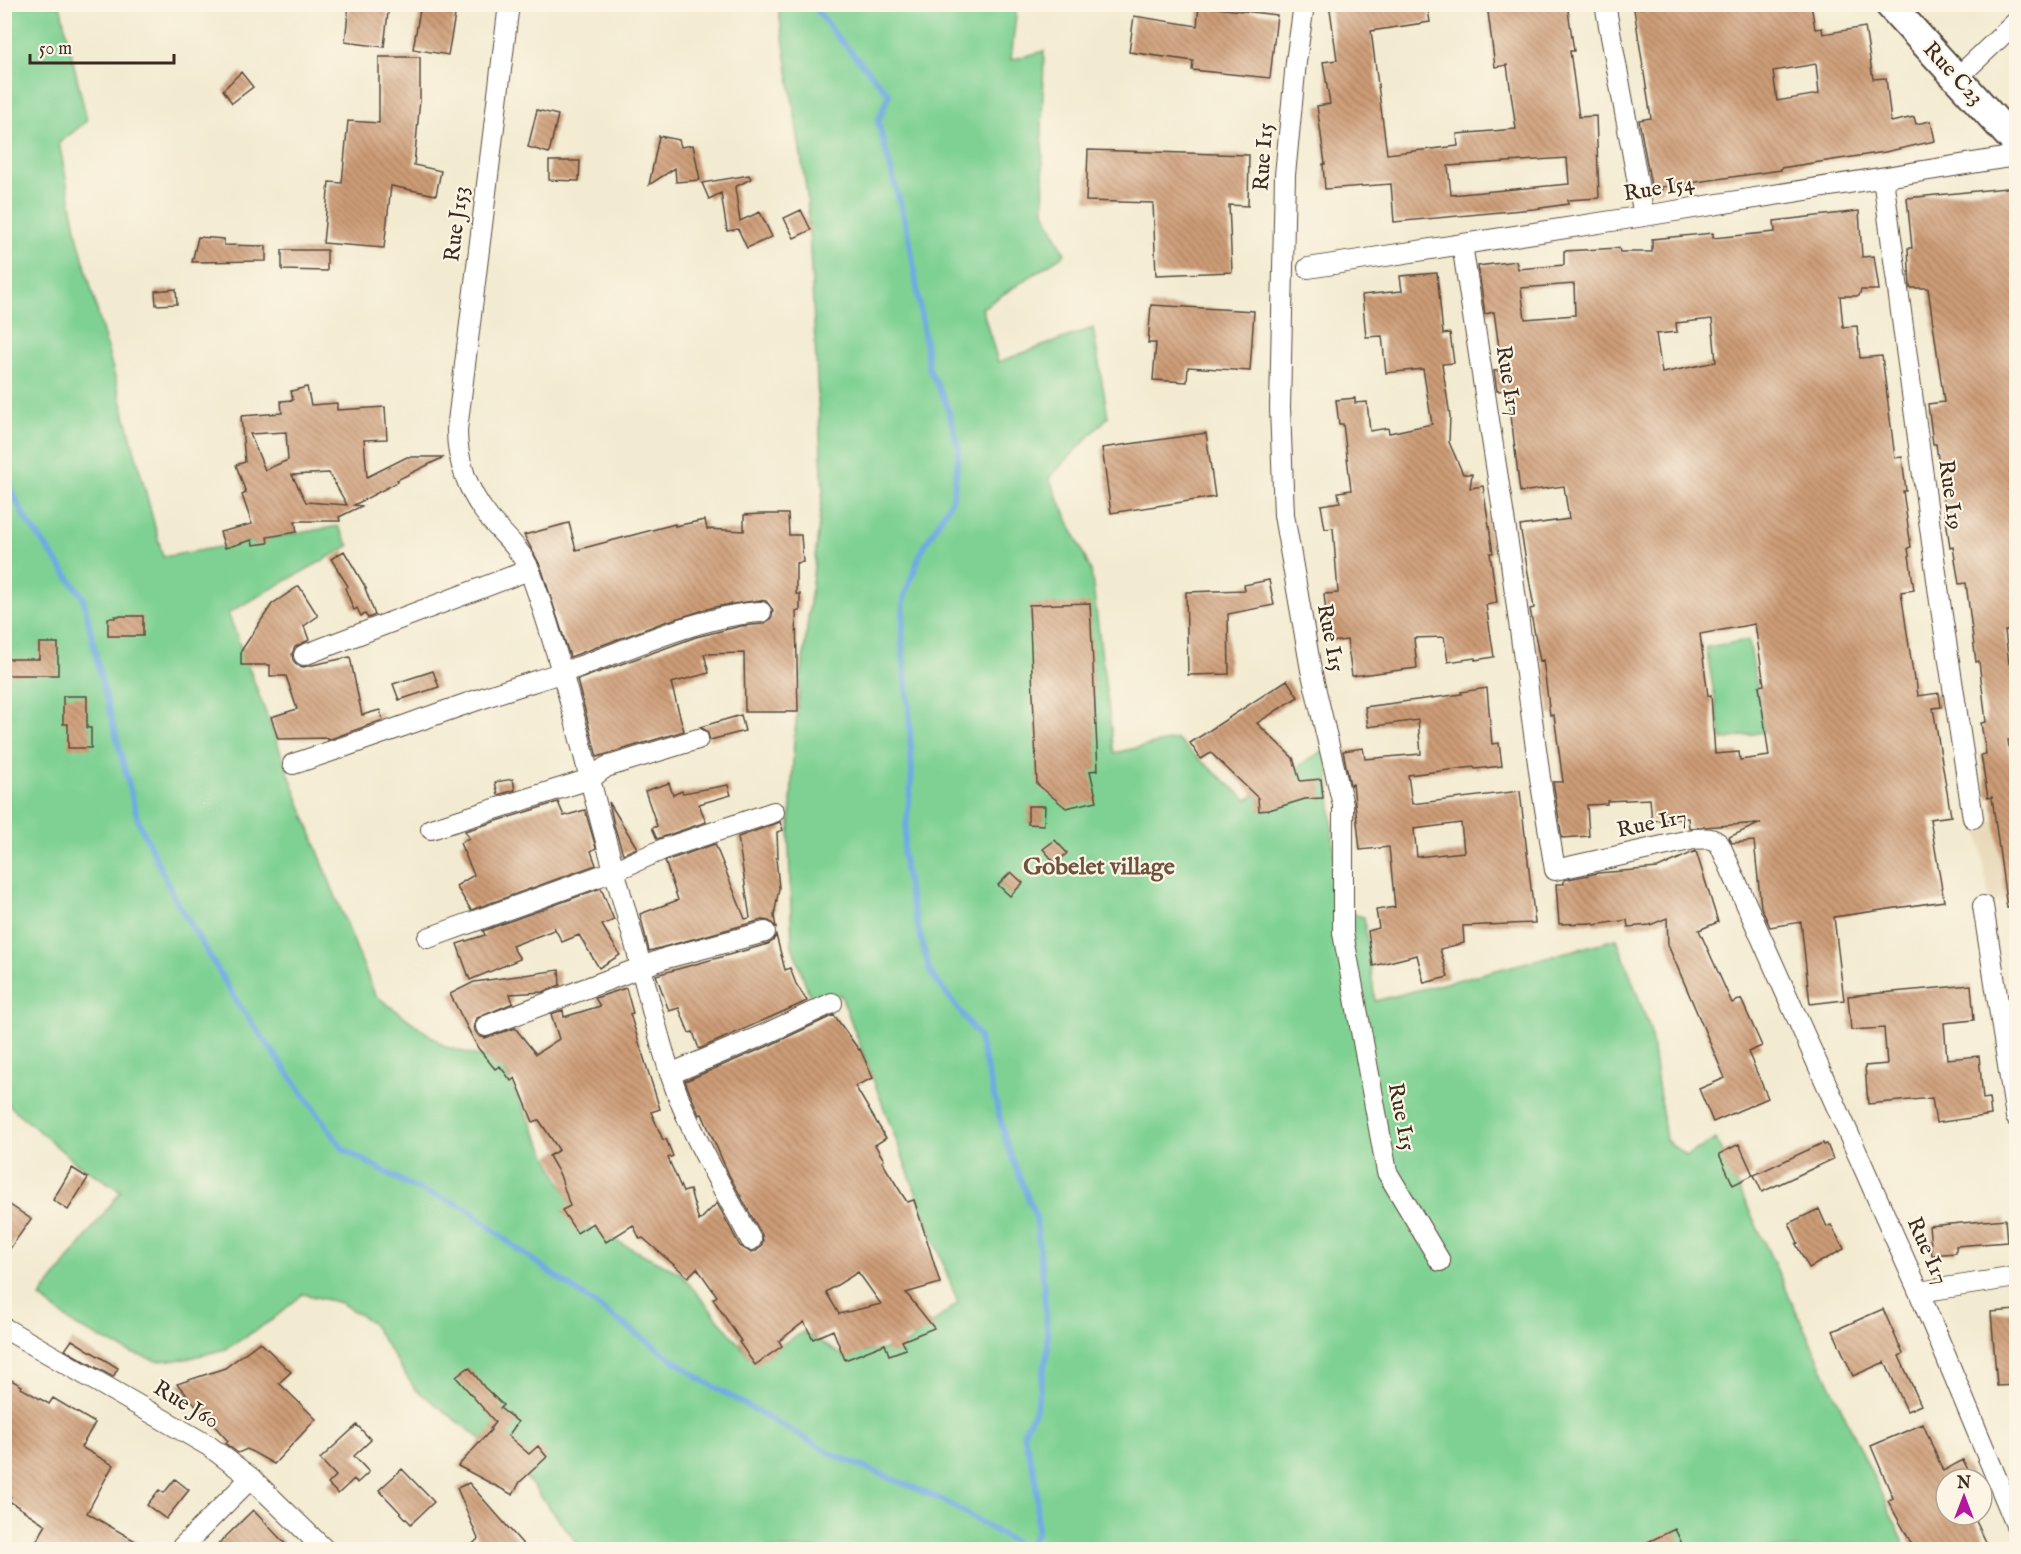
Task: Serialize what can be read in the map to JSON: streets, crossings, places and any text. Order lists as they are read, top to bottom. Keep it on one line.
{"streets":{"street":["Rue C23","Rue I15","Rue I54","Rue J153","Rue I17","Rue I19","Rue J60"]},"crossings":[["Rue I54","Rue I17"],["Rue I54","Rue I19"]],"districts":["Gobelet village"],"scale_bar":"50 m","north":"top"}
